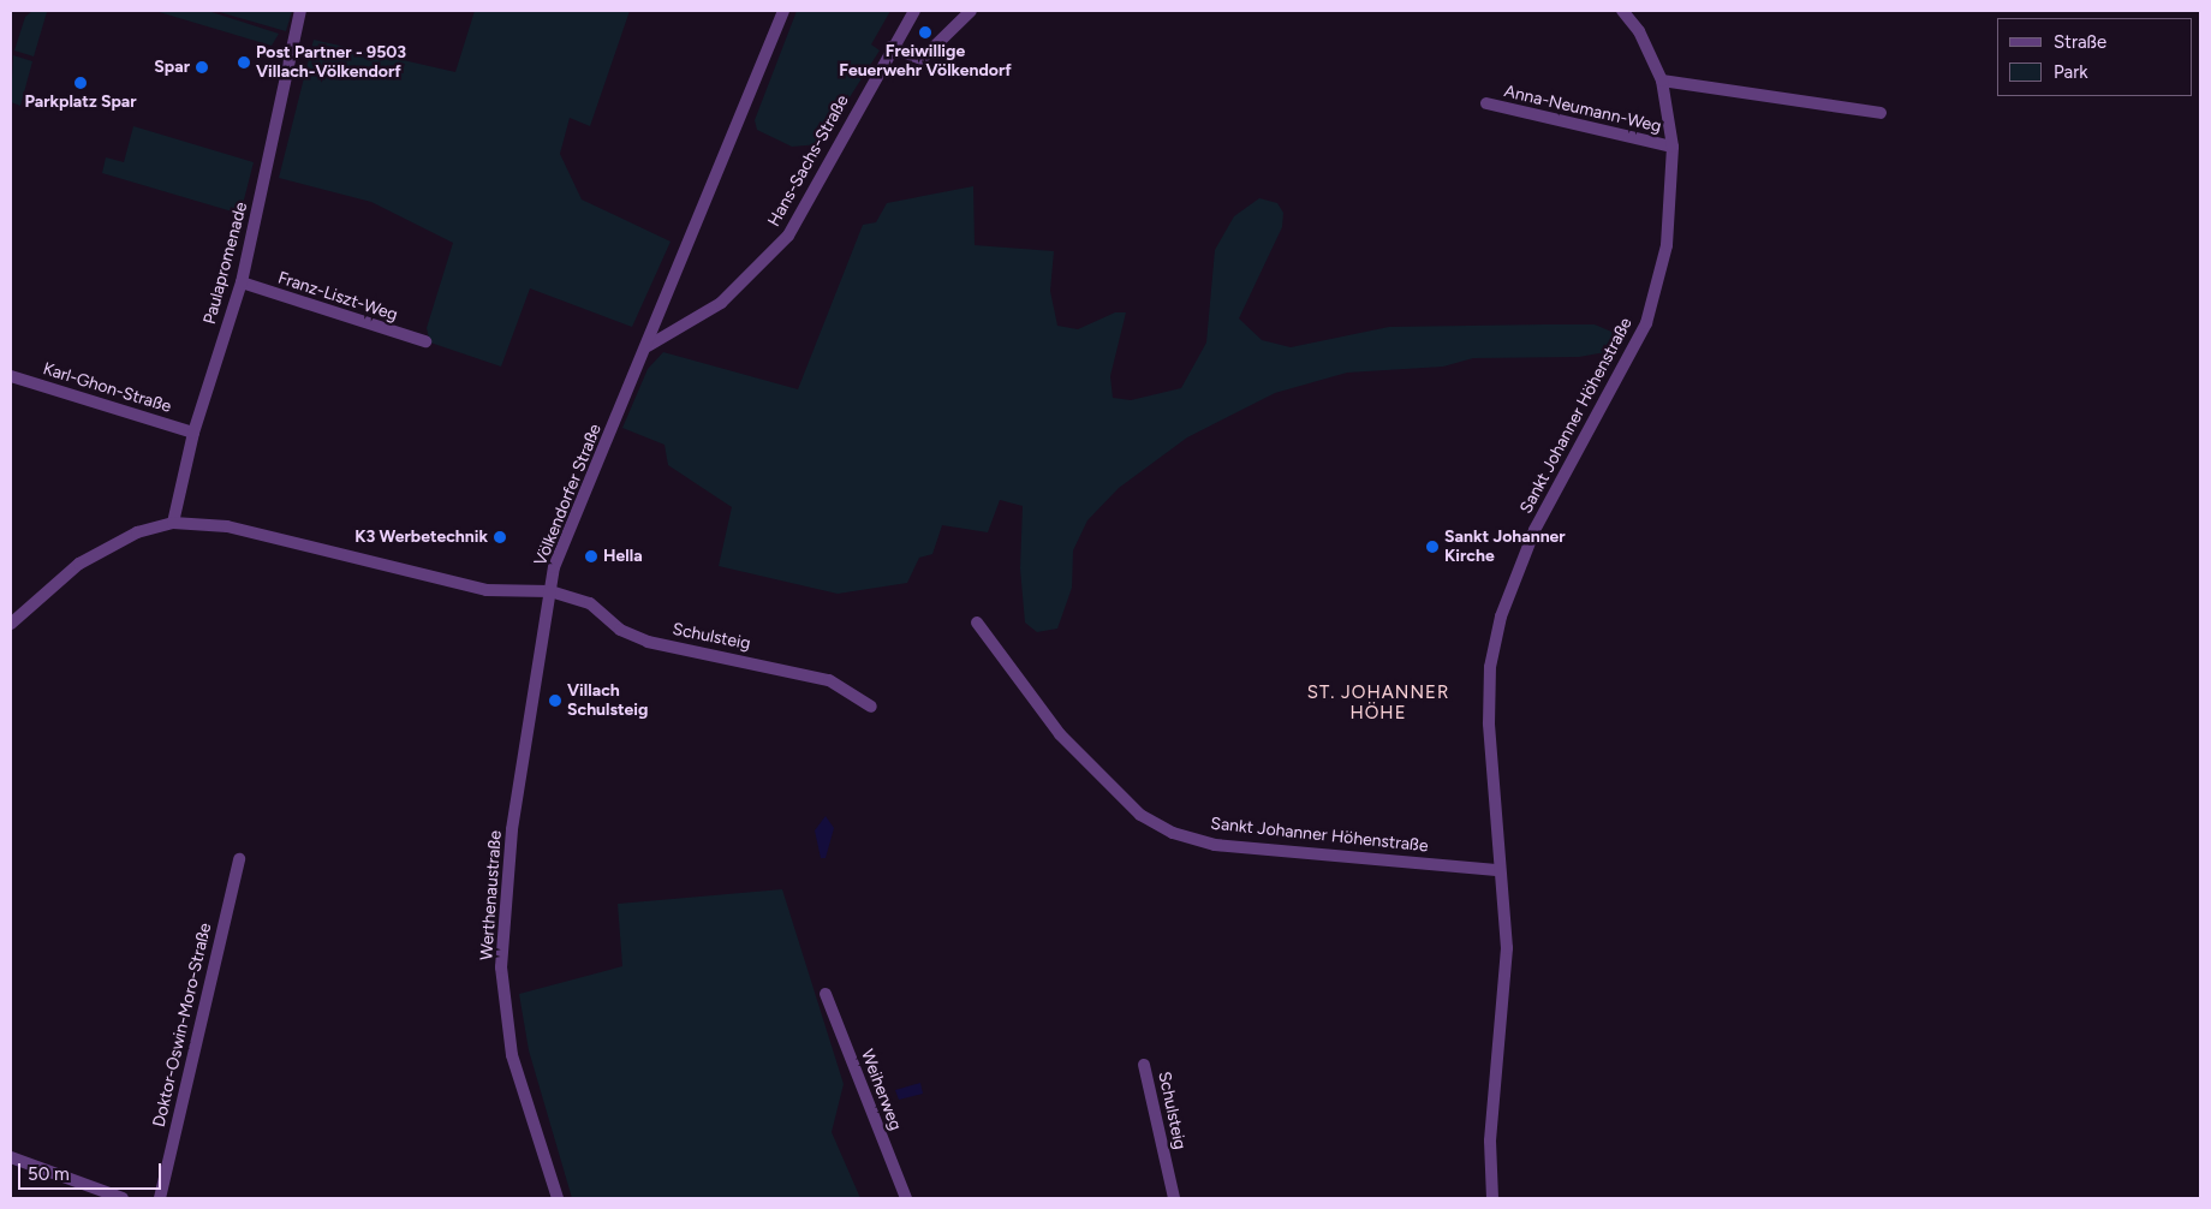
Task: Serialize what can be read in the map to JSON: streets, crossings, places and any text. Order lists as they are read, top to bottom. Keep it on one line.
{"streets":{"street":["Anna-Neumann-Weg","Hans-Sachs-Straße","Paulapromenade","Franz-Liszt-Weg","Karl-Ghon-Straße","Sankt Johanner Höhenstraße","Völkendorfer Straße","Schulsteig","Werthenaustraße","Doktor-Oswin-Moro-Straße","Weiherweg"]},"crossings":[["Anna-Neumann-Weg","Sankt Johanner Höhenstraße"],["Hans-Sachs-Straße","Völkendorfer Straße"],["Paulapromenade","Franz-Liszt-Weg"],["Paulapromenade","Karl-Ghon-Straße"],["Paulapromenade","Völkendorfer Straße"],["Völkendorfer Straße","Schulsteig"],["Völkendorfer Straße","Werthenaustraße"],["Schulsteig","Werthenaustraße"]],"districts":["ST. JOHANNER HÖHE"],"places":["Freiwillige Feuerwehr Völkendorf","Post Partner - 9503 Villach-Völkendorf","Spar","Parkplatz Spar","K3 Werbetechnik","Sankt Johanner Kirche","Hella","Villach Schulsteig"],"legend":["Straße","Park"],"scale_bar":"50 m"}
